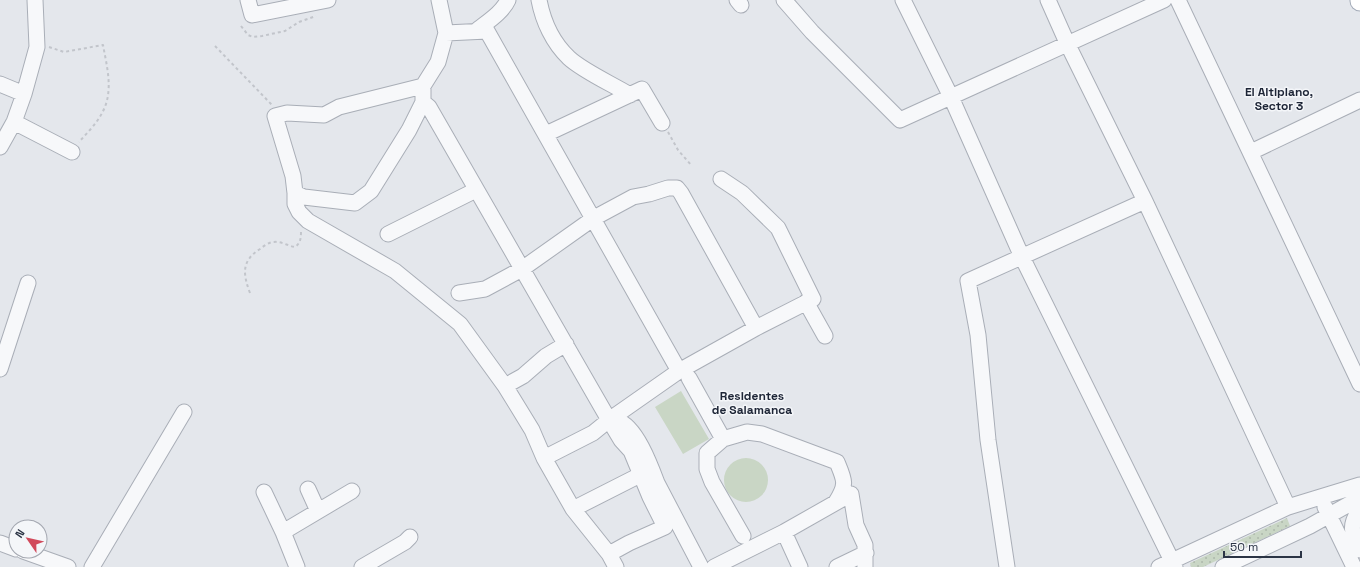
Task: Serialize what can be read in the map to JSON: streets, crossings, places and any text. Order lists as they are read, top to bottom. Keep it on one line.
{"districts":["El Altiplano, Sector 3","Residentes de Salamanca"],"scale_bar":"50 m","north":"top left"}
